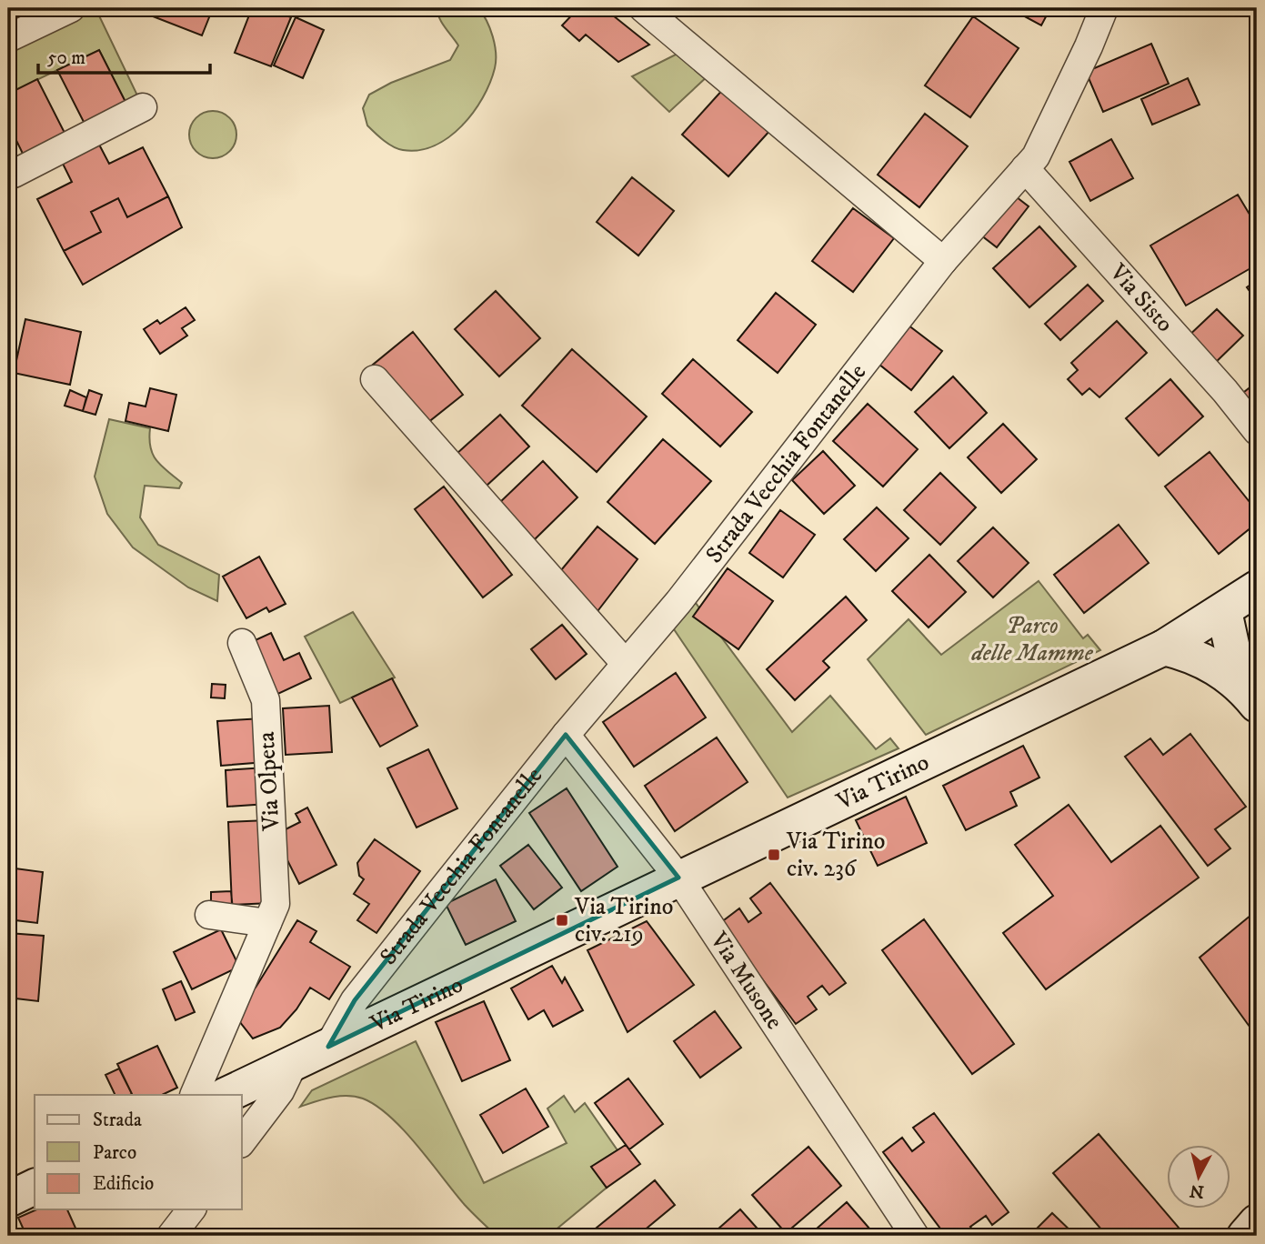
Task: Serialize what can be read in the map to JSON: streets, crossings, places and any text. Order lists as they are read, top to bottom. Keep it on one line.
{"streets":{"street":["Via Sisto","Strada Vecchia Fontanelle","Via Olpeta","Via Tirino","Via Musone"]},"crossings":[["Via Sisto","Strada Vecchia Fontanelle"],["Strada Vecchia Fontanelle","Via Tirino"],["Strada Vecchia Fontanelle","Via Musone"],["Via Tirino","Via Musone"]],"parks":["Parco delle Mamme"],"places":{"transit":["Via Tirino civ. 236","Via Tirino civ. 219"]},"legend":["Strada","Parco","Edificio"],"scale_bar":"50 m","north":"bottom"}
